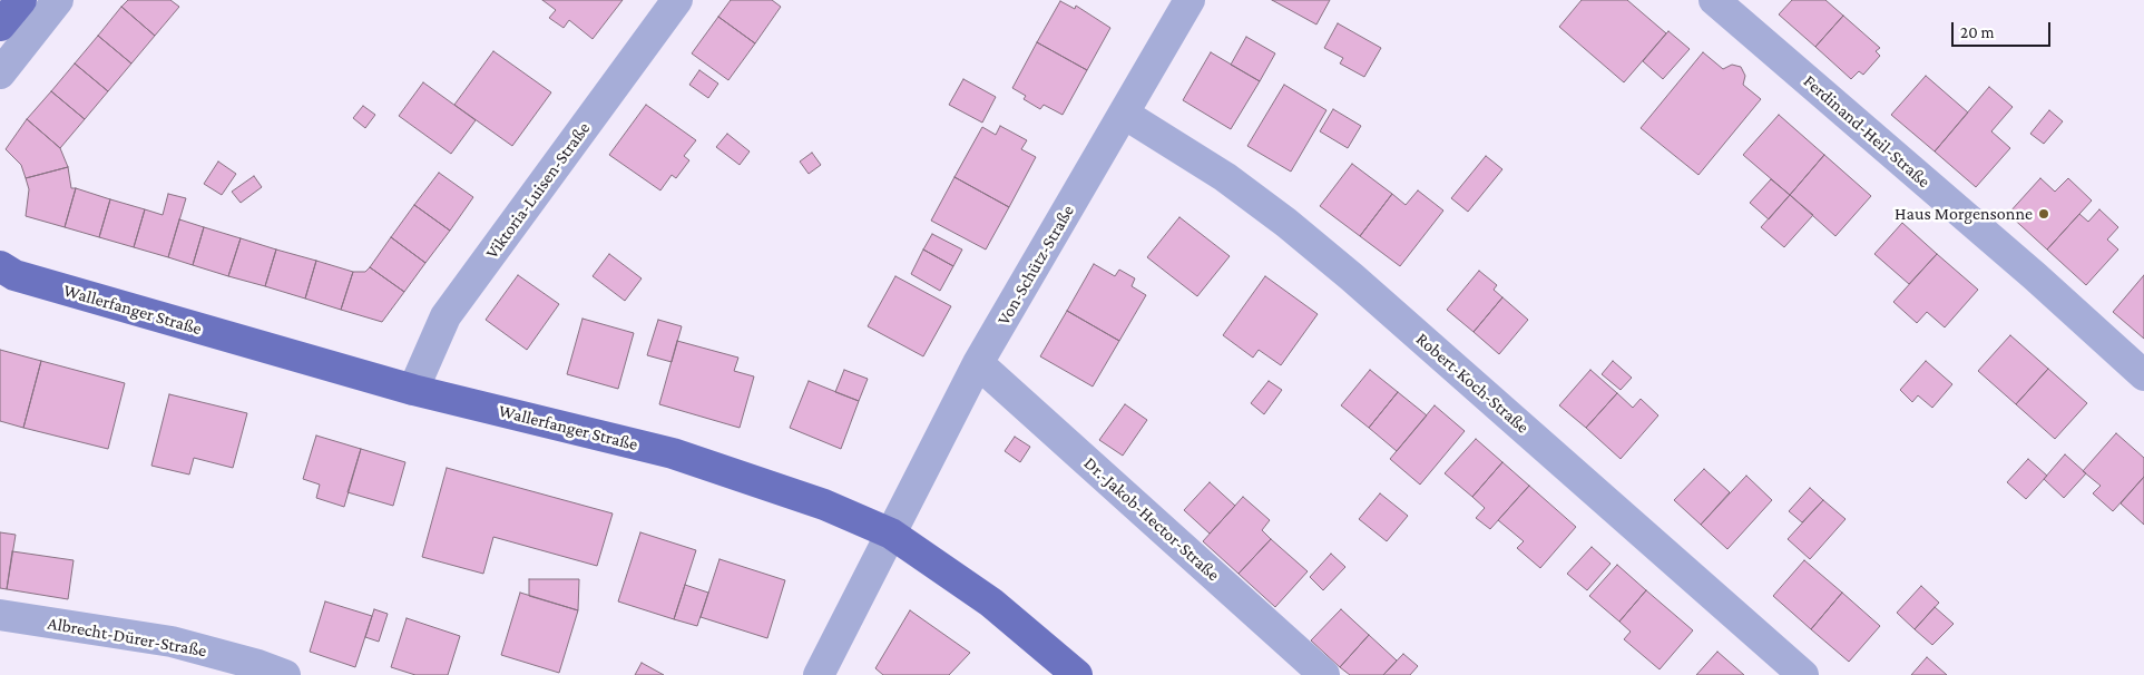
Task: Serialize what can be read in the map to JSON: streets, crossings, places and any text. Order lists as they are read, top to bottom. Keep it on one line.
{"streets":{"main road":["Wallerfanger Straße"],"street":["Ferdinand-Heil-Straße","Viktoria-Luisen-Straße","Von-Schütz-Straße","Robert-Koch-Straße","Dr.-Jakob-Hector-Straße","Albrecht-Dürer-Straße"]},"crossings":[["Viktoria-Luisen-Straße","Wallerfanger Straße"],["Von-Schütz-Straße","Wallerfanger Straße"],["Von-Schütz-Straße","Robert-Koch-Straße"],["Von-Schütz-Straße","Dr.-Jakob-Hector-Straße"]],"places":["Haus Morgensonne"],"scale_bar":"20 m"}
